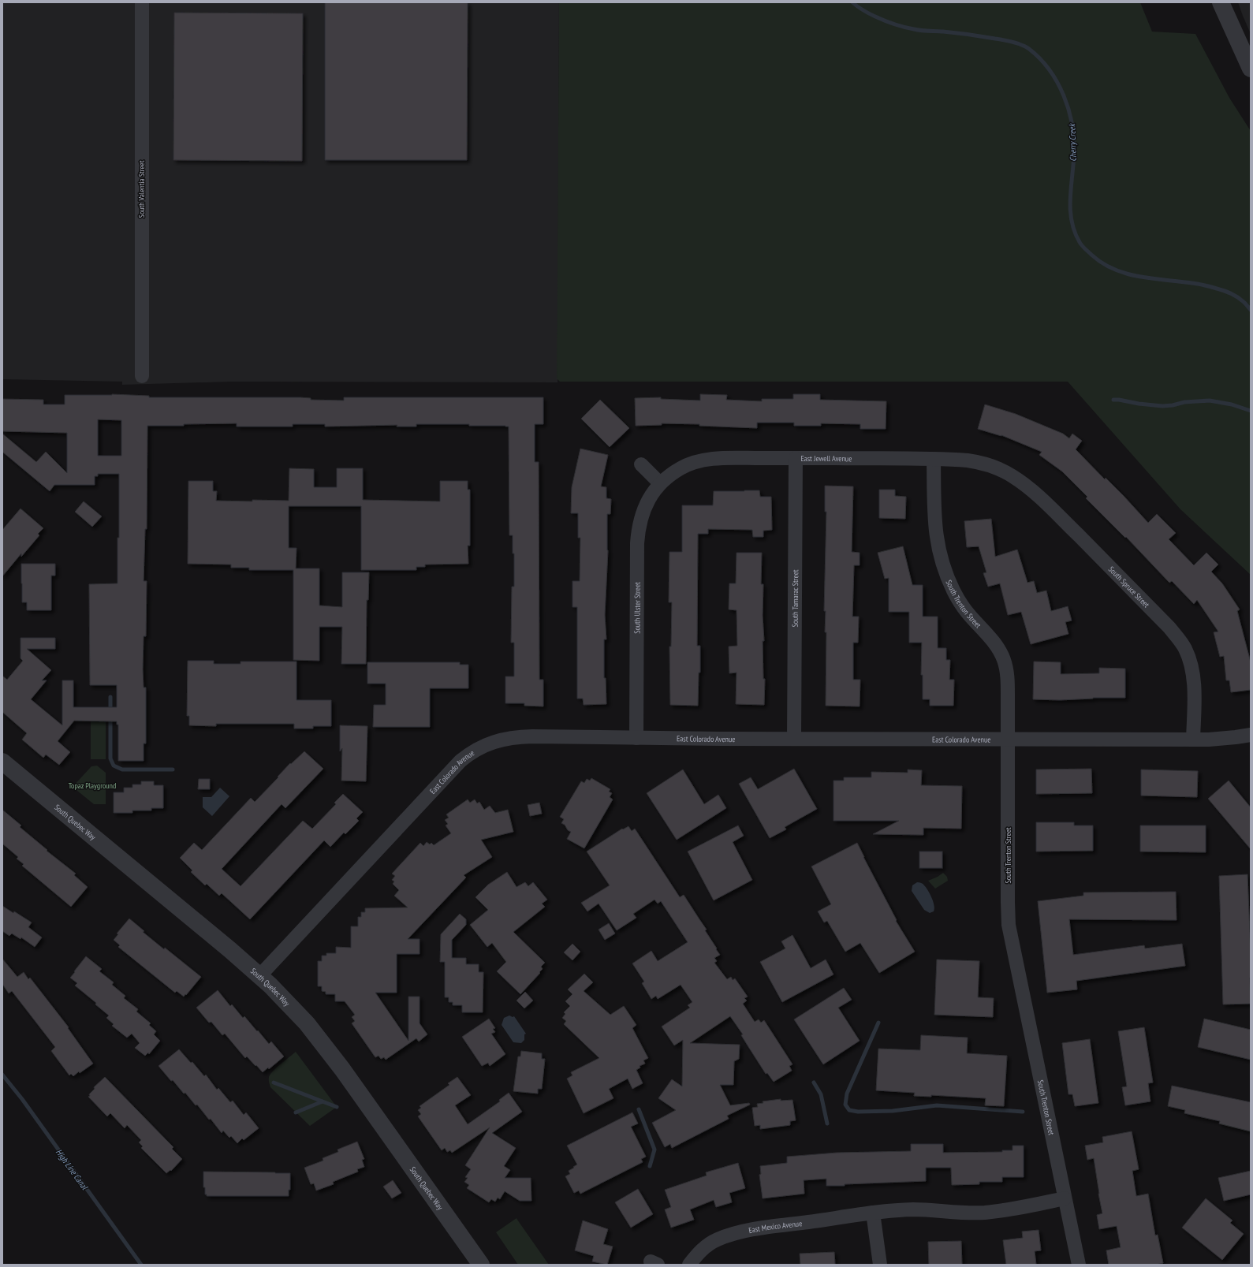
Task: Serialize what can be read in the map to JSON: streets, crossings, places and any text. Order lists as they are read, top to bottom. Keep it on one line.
{"streets":{"street":["South Valentia Street","East Jewell Avenue","South Spruce Street","South Tamarac Street","South Trenton Street","South Ulster Street","East Colorado Avenue","South Quebec Way","East Mexico Avenue"]},"crossings":[["East Jewell Avenue","South Spruce Street"],["East Jewell Avenue","South Tamarac Street"],["East Jewell Avenue","South Trenton Street"],["East Jewell Avenue","South Ulster Street"],["South Spruce Street","East Colorado Avenue"],["South Tamarac Street","East Colorado Avenue"],["South Trenton Street","East Colorado Avenue"],["South Trenton Street","East Mexico Avenue"],["South Ulster Street","East Colorado Avenue"],["East Colorado Avenue","South Quebec Way"]],"water":["Cherry Creek","High Line Canal"],"parks":["Topaz Playground"]}
